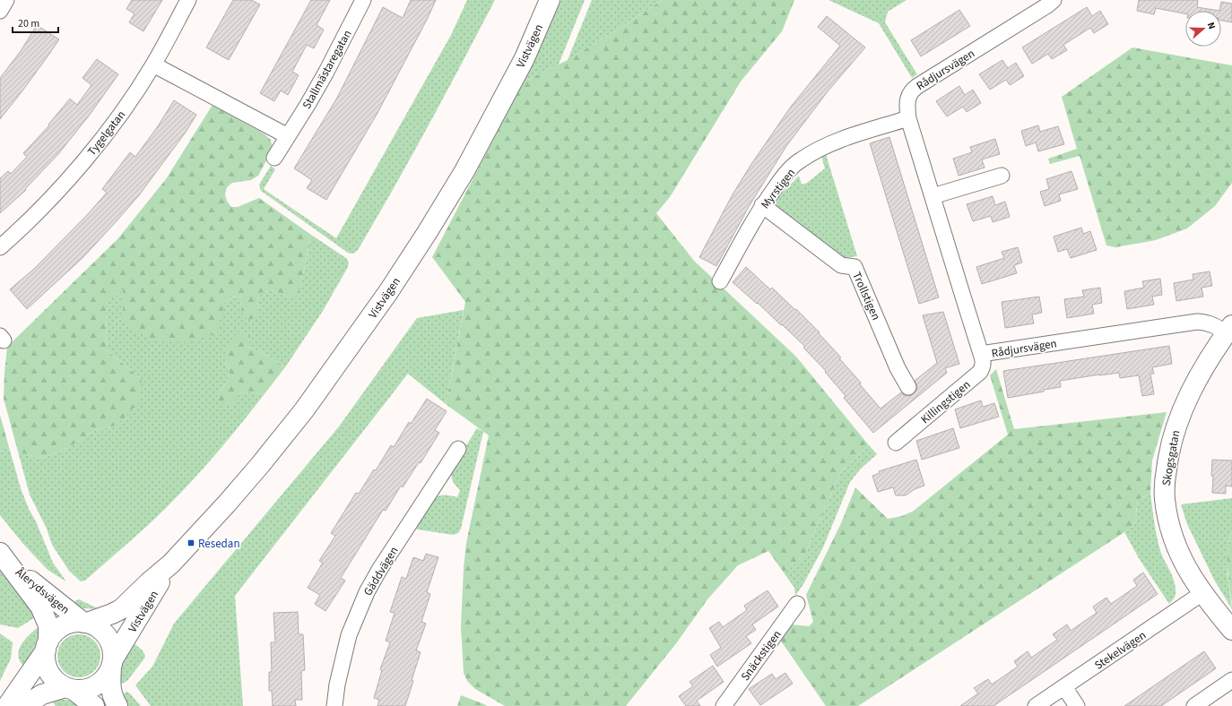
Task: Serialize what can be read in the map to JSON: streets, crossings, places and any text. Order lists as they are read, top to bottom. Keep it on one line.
{"streets":{"main road":["Vistvägen","Skogsgatan","Ålerydsvägen"],"street":["Stallmästaregatan","Rådjursvägen","Tygelgatan","Myrstigen","Trollstigen","Killingstigen","Gäddvägen","Stekelvägen","Snäckstigen"]},"crossings":[["Vistvägen","Ålerydsvägen"],["Rådjursvägen","Myrstigen"],["Rådjursvägen","Killingstigen"],["Rådjursvägen","Skogsgatan"],["Myrstigen","Trollstigen"],["Skogsgatan","Stekelvägen"]],"places":{"transit":["Resedan"]},"scale_bar":"20 m","north":"right"}
